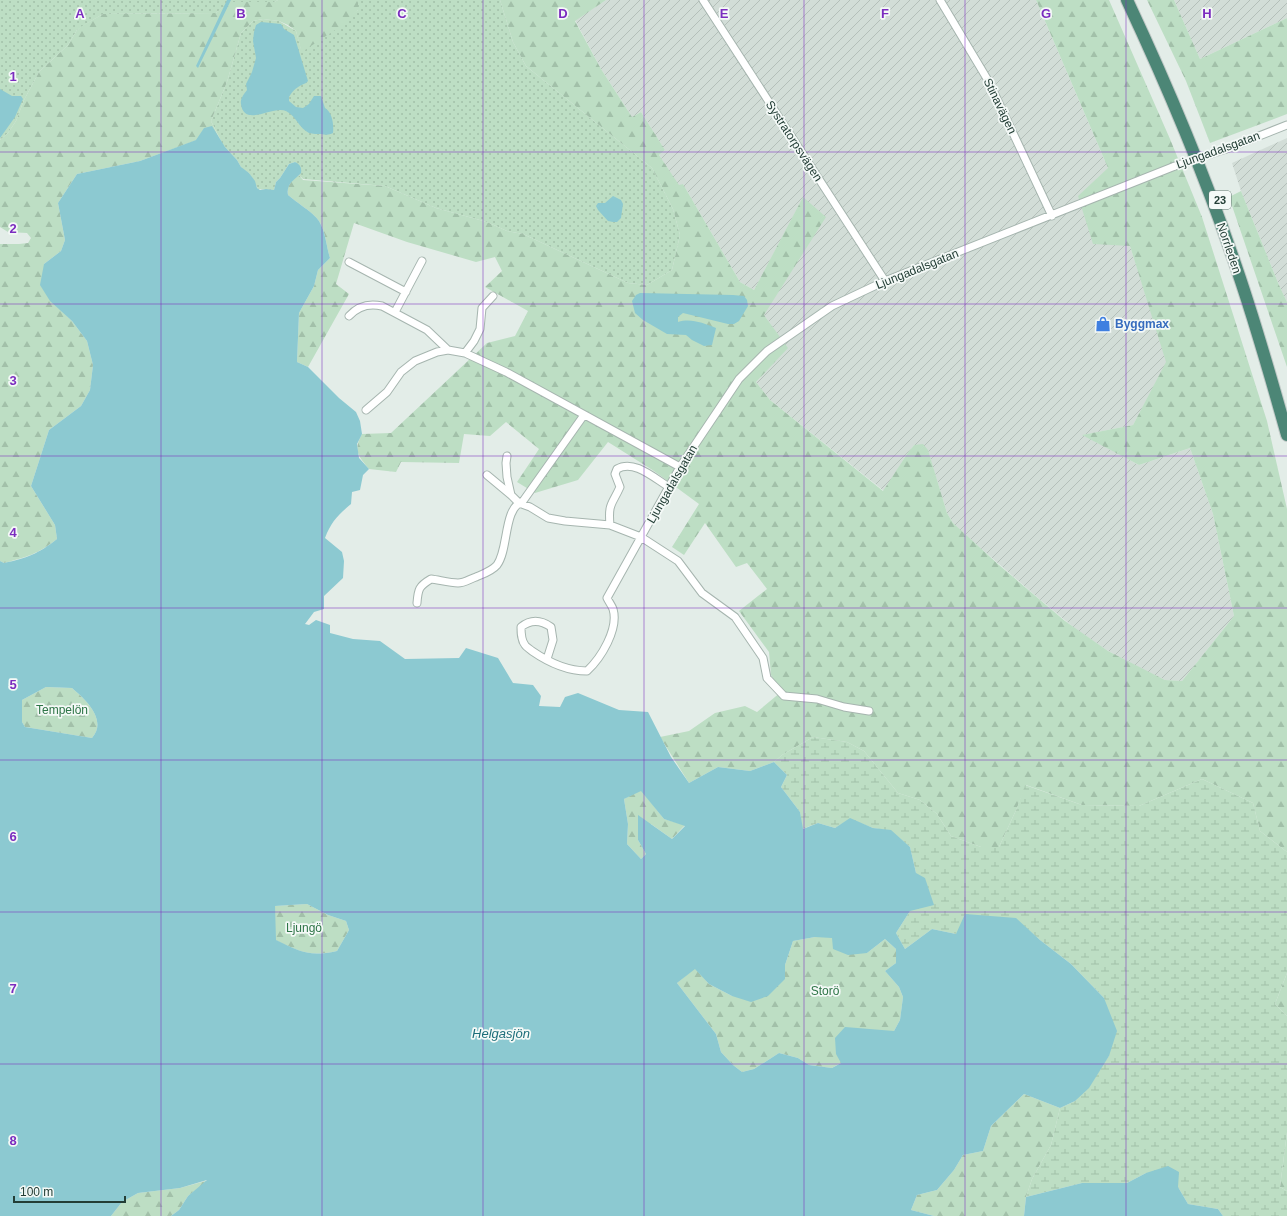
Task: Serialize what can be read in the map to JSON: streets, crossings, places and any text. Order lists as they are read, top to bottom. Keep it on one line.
{"streets":{"highway":["23","Norrleden"],"street":["Stinavägen","Systratorpsvägen","Ljungadalsgatan"]},"crossings":[["Stinavägen","Ljungadalsgatan"],["Systratorpsvägen","Ljungadalsgatan"]],"water":["Helgasjön"],"parks":["Tempelön","Ljungö","Storö"],"places":{"shop":["Byggmax"]},"scale_bar":"100 m","grid":{"columns":["A","B","C","D","E","F","G","H"],"rows":["1","2","3","4","5","6","7","8"]}}
